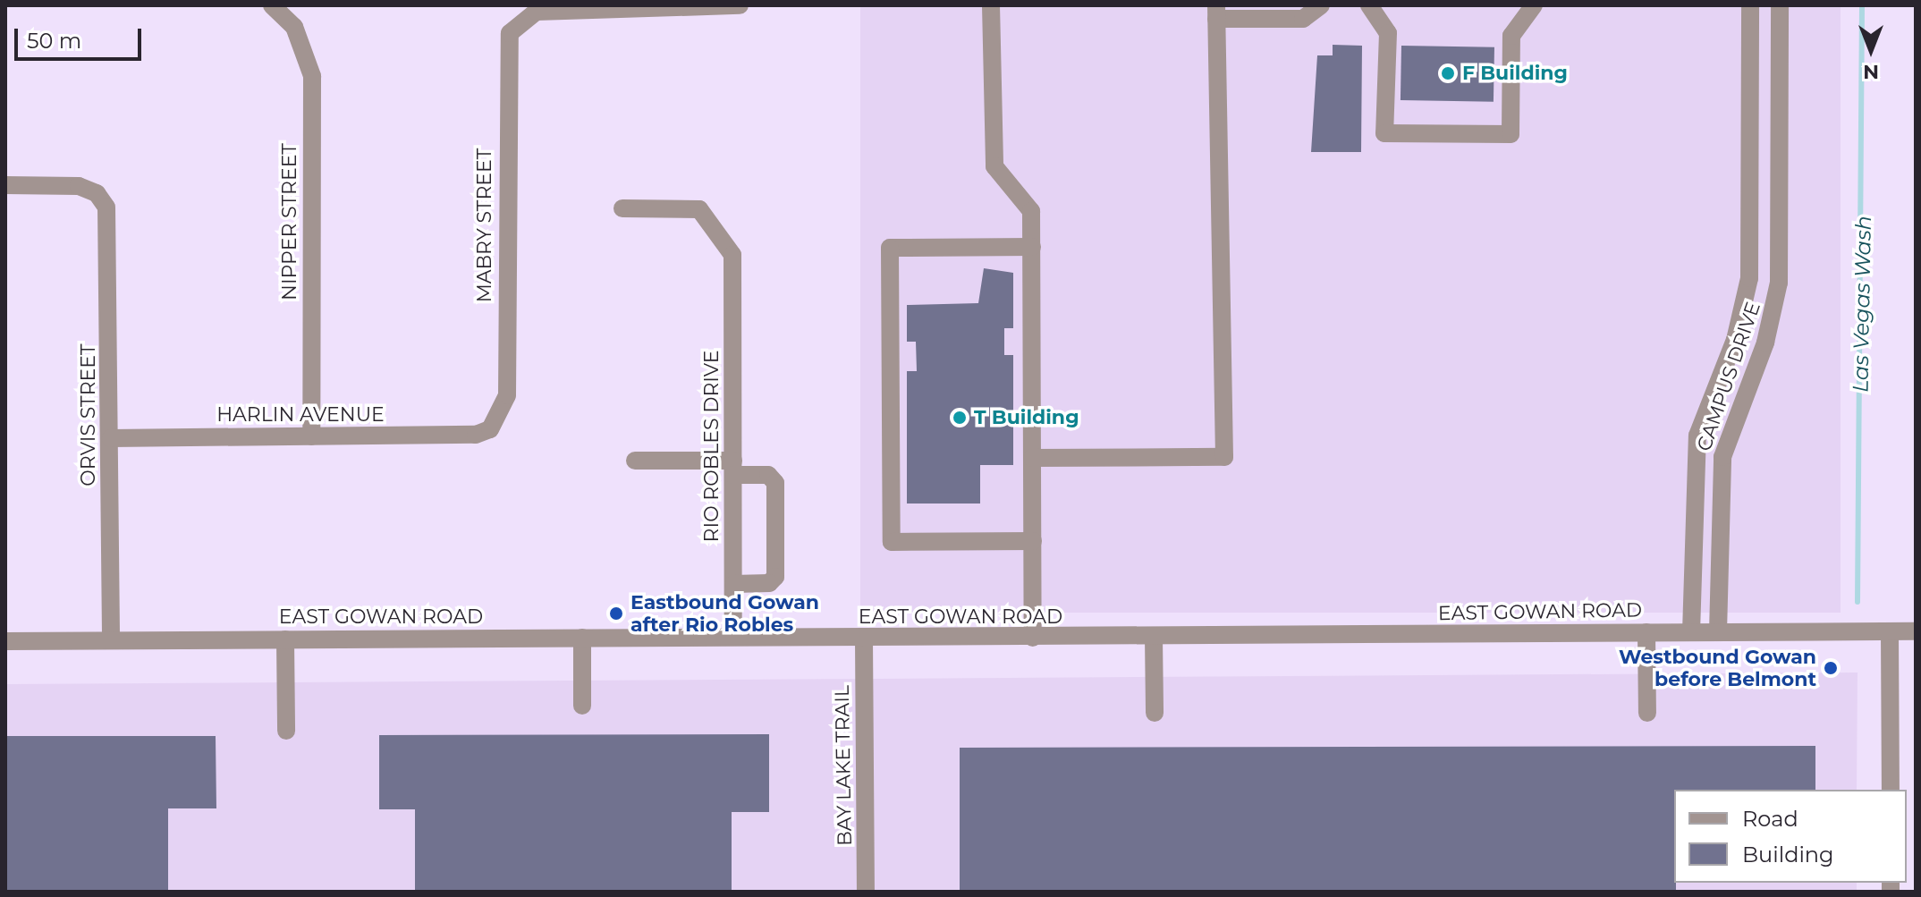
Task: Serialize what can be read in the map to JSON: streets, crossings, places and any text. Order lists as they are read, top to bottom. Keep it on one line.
{"streets":{"street":["NIPPER STREET","MABRY STREET","CAMPUS DRIVE","ORVIS STREET","HARLIN AVENUE","RIO ROBLES DRIVE","EAST GOWAN ROAD","BAY LAKE TRAIL"]},"crossings":[["NIPPER STREET","HARLIN AVENUE"],["MABRY STREET","HARLIN AVENUE"],["CAMPUS DRIVE","EAST GOWAN ROAD"],["ORVIS STREET","HARLIN AVENUE"],["ORVIS STREET","EAST GOWAN ROAD"],["RIO ROBLES DRIVE","EAST GOWAN ROAD"],["EAST GOWAN ROAD","BAY LAKE TRAIL"]],"water":["Las Vegas Wash"],"places":["F Building","T Building","Eastbound Gowan after Rio Robles","Westbound Gowan before Belmont"],"legend":["Road","Building"],"scale_bar":"50 m","north":"bottom"}
